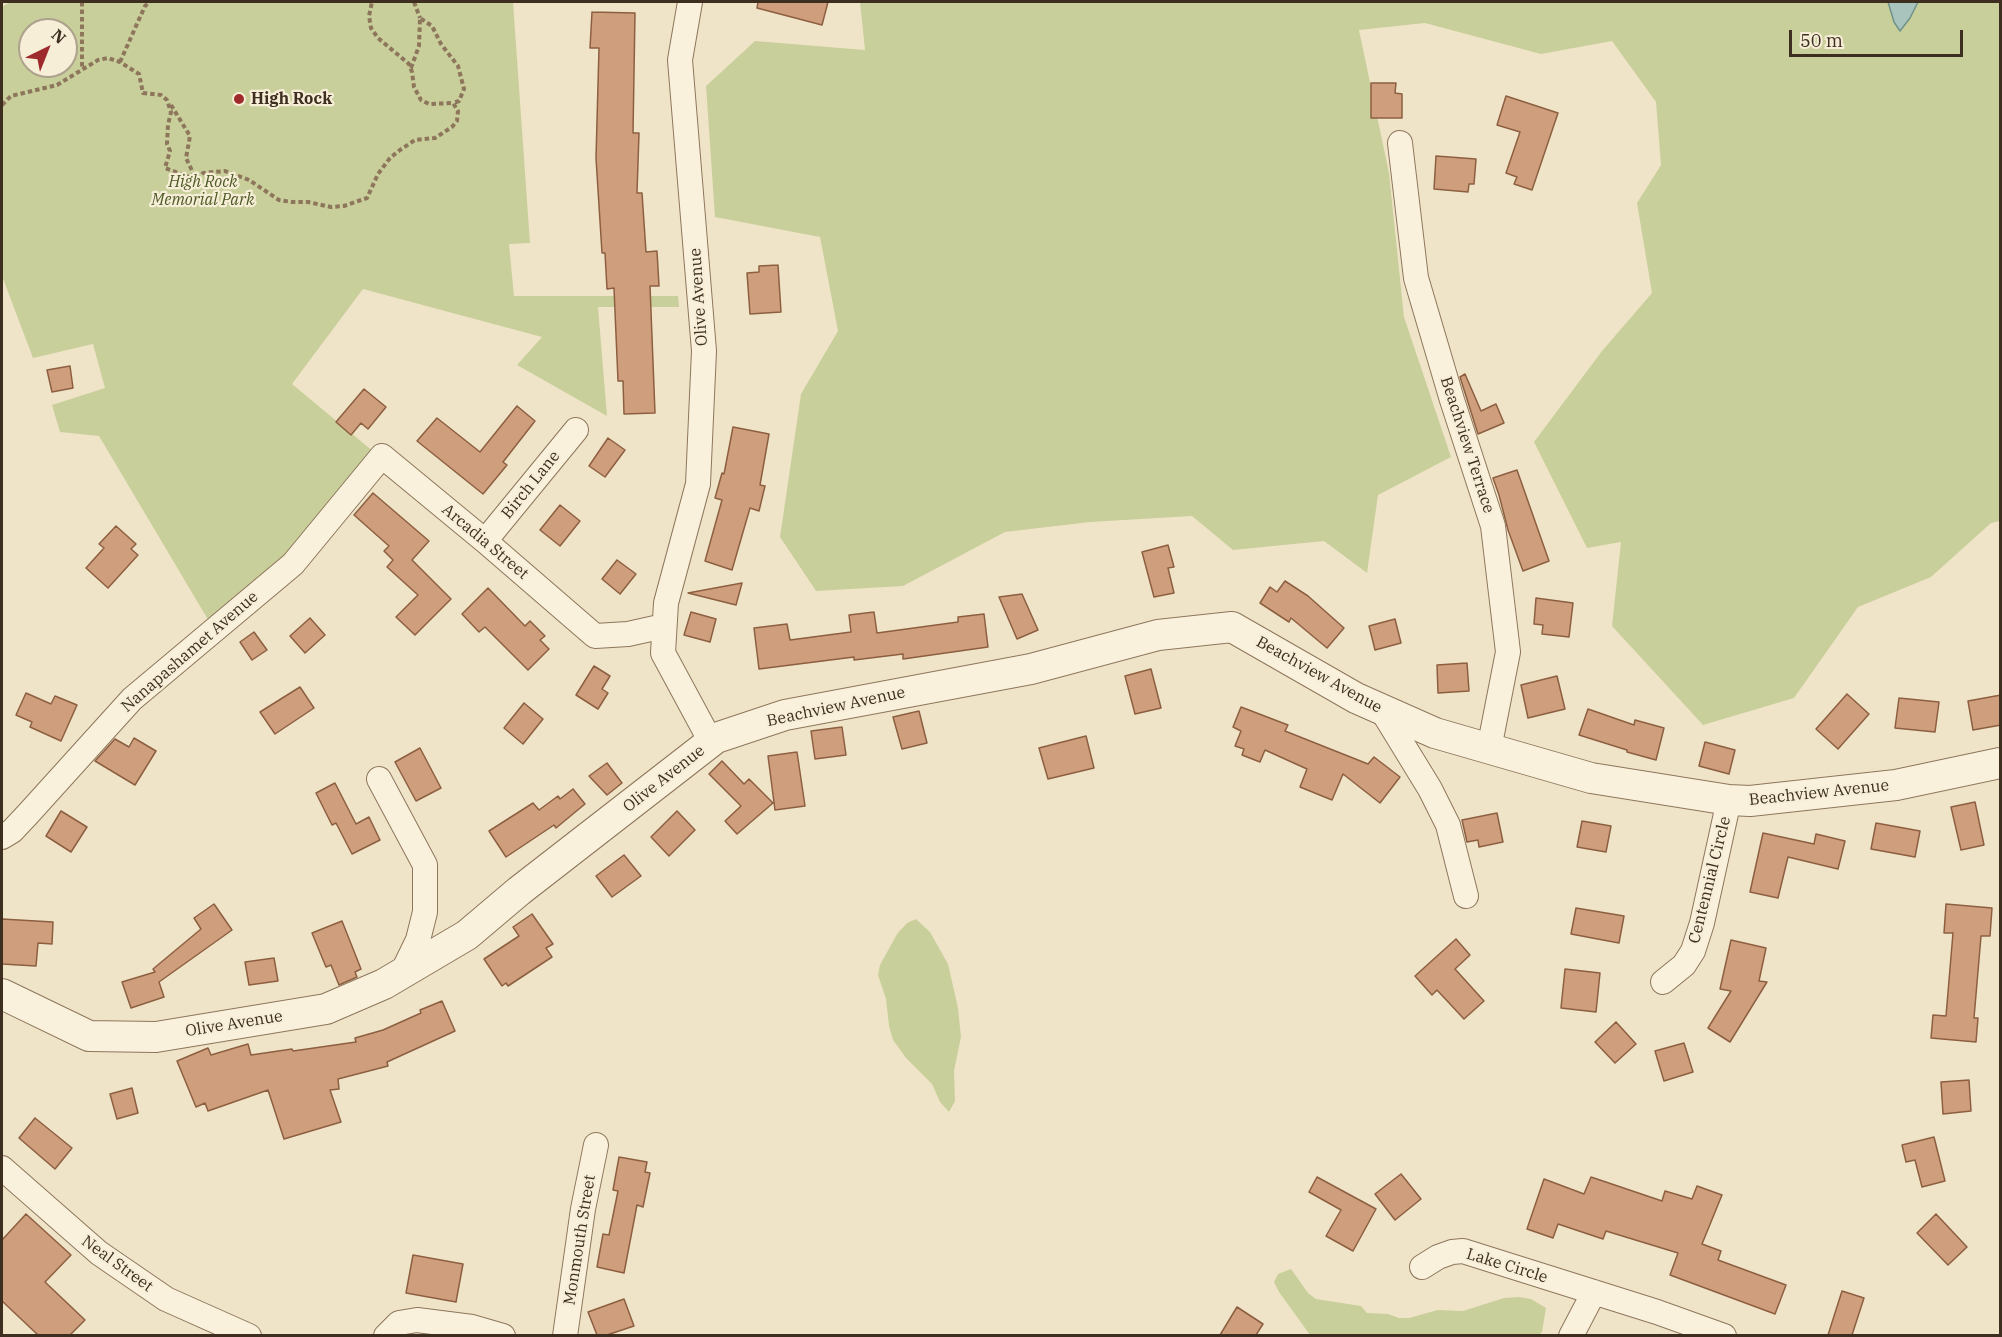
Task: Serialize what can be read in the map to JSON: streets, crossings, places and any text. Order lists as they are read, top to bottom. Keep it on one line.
{"streets":{"street":["Olive Avenue","Beachview Terrace","Birch Lane","Arcadia Street","Nanapashamet Avenue","Beachview Avenue","Centennial Circle","Monmouth Street","Neal Street","Lake Circle"]},"crossings":[["Olive Avenue","Arcadia Street"],["Olive Avenue","Beachview Avenue"],["Beachview Terrace","Beachview Avenue"],["Birch Lane","Arcadia Street"],["Arcadia Street","Nanapashamet Avenue"],["Beachview Avenue","Centennial Circle"]],"parks":["High Rock Memorial Park"],"places":["High Rock"],"scale_bar":"50 m","north":"top right"}
